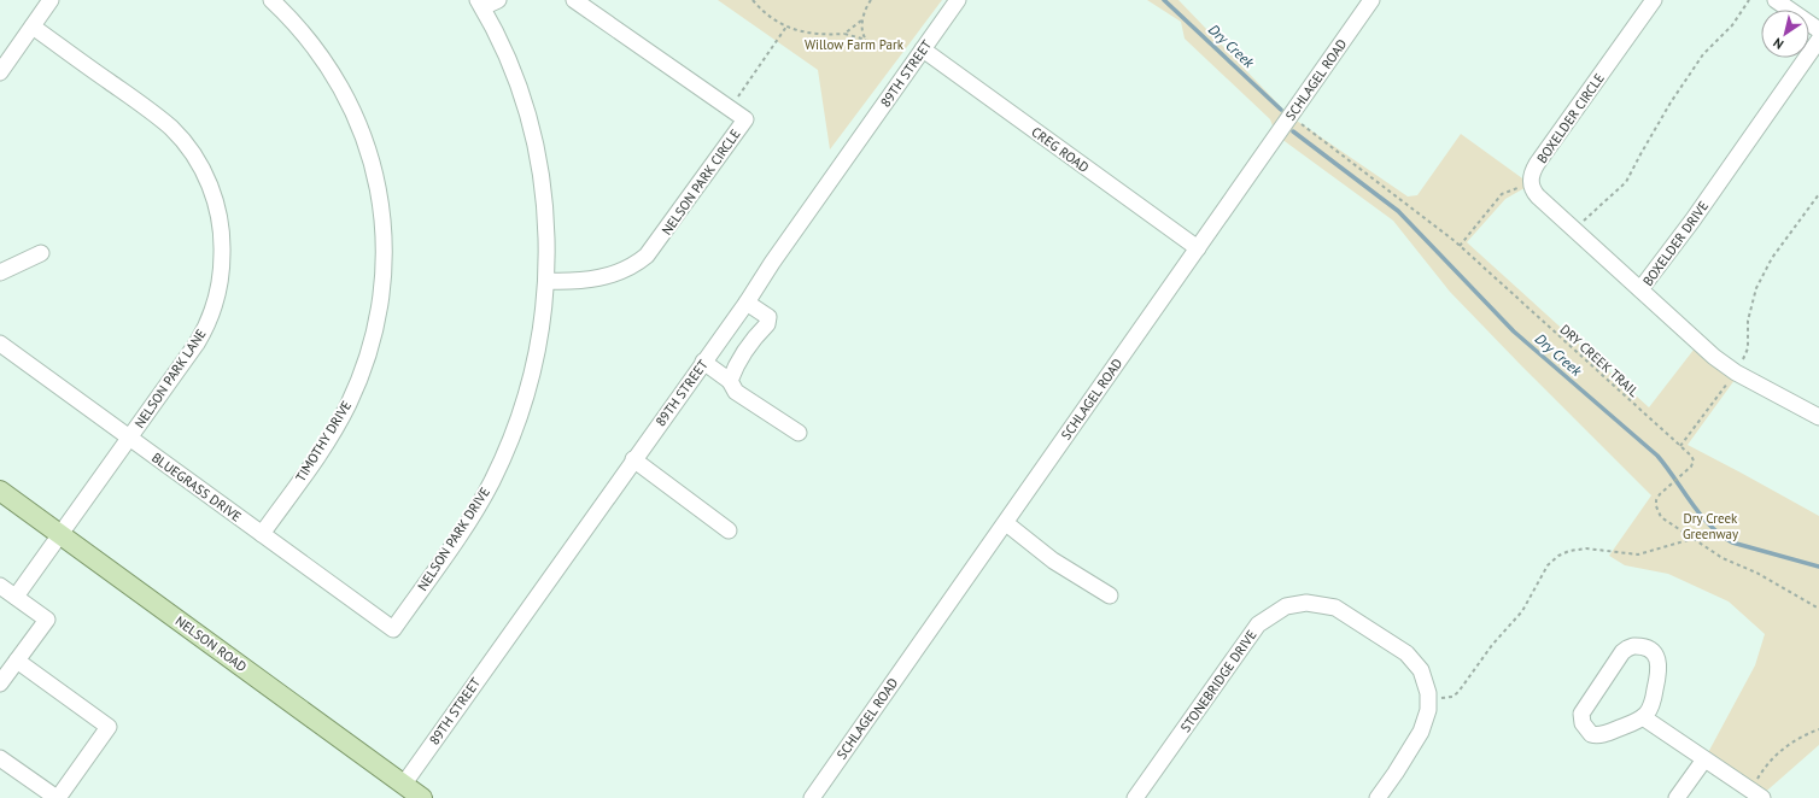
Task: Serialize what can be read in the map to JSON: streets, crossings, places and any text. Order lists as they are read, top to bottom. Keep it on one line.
{"streets":{"main road":["NELSON ROAD"],"street":["89TH STREET","SCHLAGEL ROAD","BOXELDER CIRCLE","CREG ROAD","NELSON PARK CIRCLE","BOXELDER DRIVE","NELSON PARK LANE","TIMOTHY DRIVE","BLUEGRASS DRIVE","NELSON PARK DRIVE","STONEBRIDGE DRIVE"],"path":["DRY CREEK TRAIL"]},"crossings":[["89TH STREET","CREG ROAD"],["89TH STREET","NELSON ROAD"],["SCHLAGEL ROAD","CREG ROAD"],["SCHLAGEL ROAD","DRY CREEK TRAIL"],["NELSON PARK CIRCLE","NELSON PARK DRIVE"],["NELSON PARK LANE","BLUEGRASS DRIVE"],["NELSON PARK LANE","NELSON ROAD"],["TIMOTHY DRIVE","BLUEGRASS DRIVE"],["BLUEGRASS DRIVE","NELSON PARK DRIVE"]],"water":["Dry Creek"],"parks":["Willow Farm Park","Dry Creek Greenway"],"north":"bottom left"}
